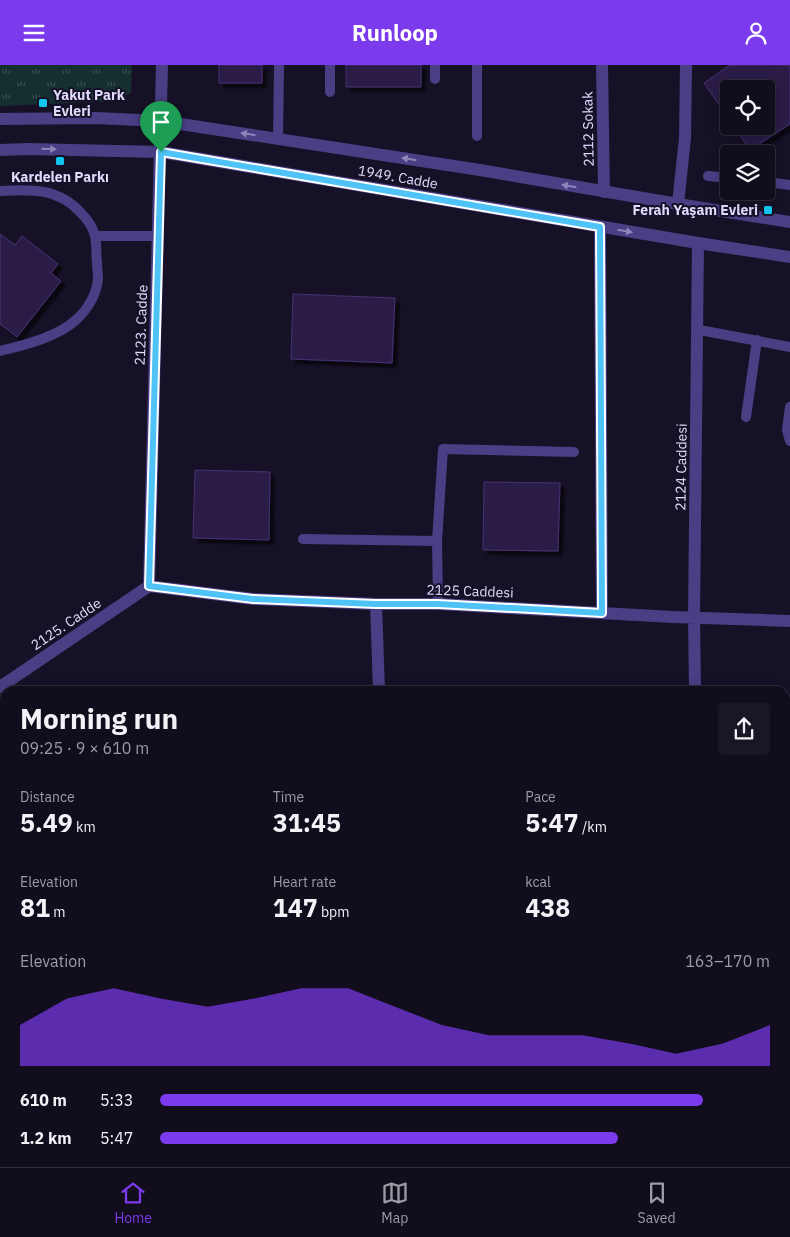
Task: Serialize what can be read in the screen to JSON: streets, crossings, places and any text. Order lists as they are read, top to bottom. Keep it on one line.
{"streets":{"street":["2112 Sokak","1949. Cadde","2123. Cadde","2124 Caddesi","2125 Caddesi","2125. Cadde"]},"crossings":[["2112 Sokak","1949. Cadde"],["1949. Cadde","2123. Cadde"],["1949. Cadde","2124 Caddesi"],["2123. Cadde","2125 Caddesi"],["2123. Cadde","2125. Cadde"],["2124 Caddesi","2125 Caddesi"],["2125 Caddesi","2125. Cadde"]],"places":{"transit":["Yakut Park Evleri","Kardelen Parkı","Ferah Yaşam Evleri"]},"page":{"header":"Runloop","heading":["Morning run","09:25 · 9 × 610 m"],"stats":[["Distance","5.49 km"],["Time","31:45"],["Pace","5:47 /km"],["Elevation","81 m"],["Heart rate","147 bpm"],["kcal","438"]],"chart":["Elevation","163–170 m"],"list":[{"name":"610 m","note":"5:33"},{"name":"1.2 km","note":"5:47"}],"tabs":["Home","Map","Saved"]}}
